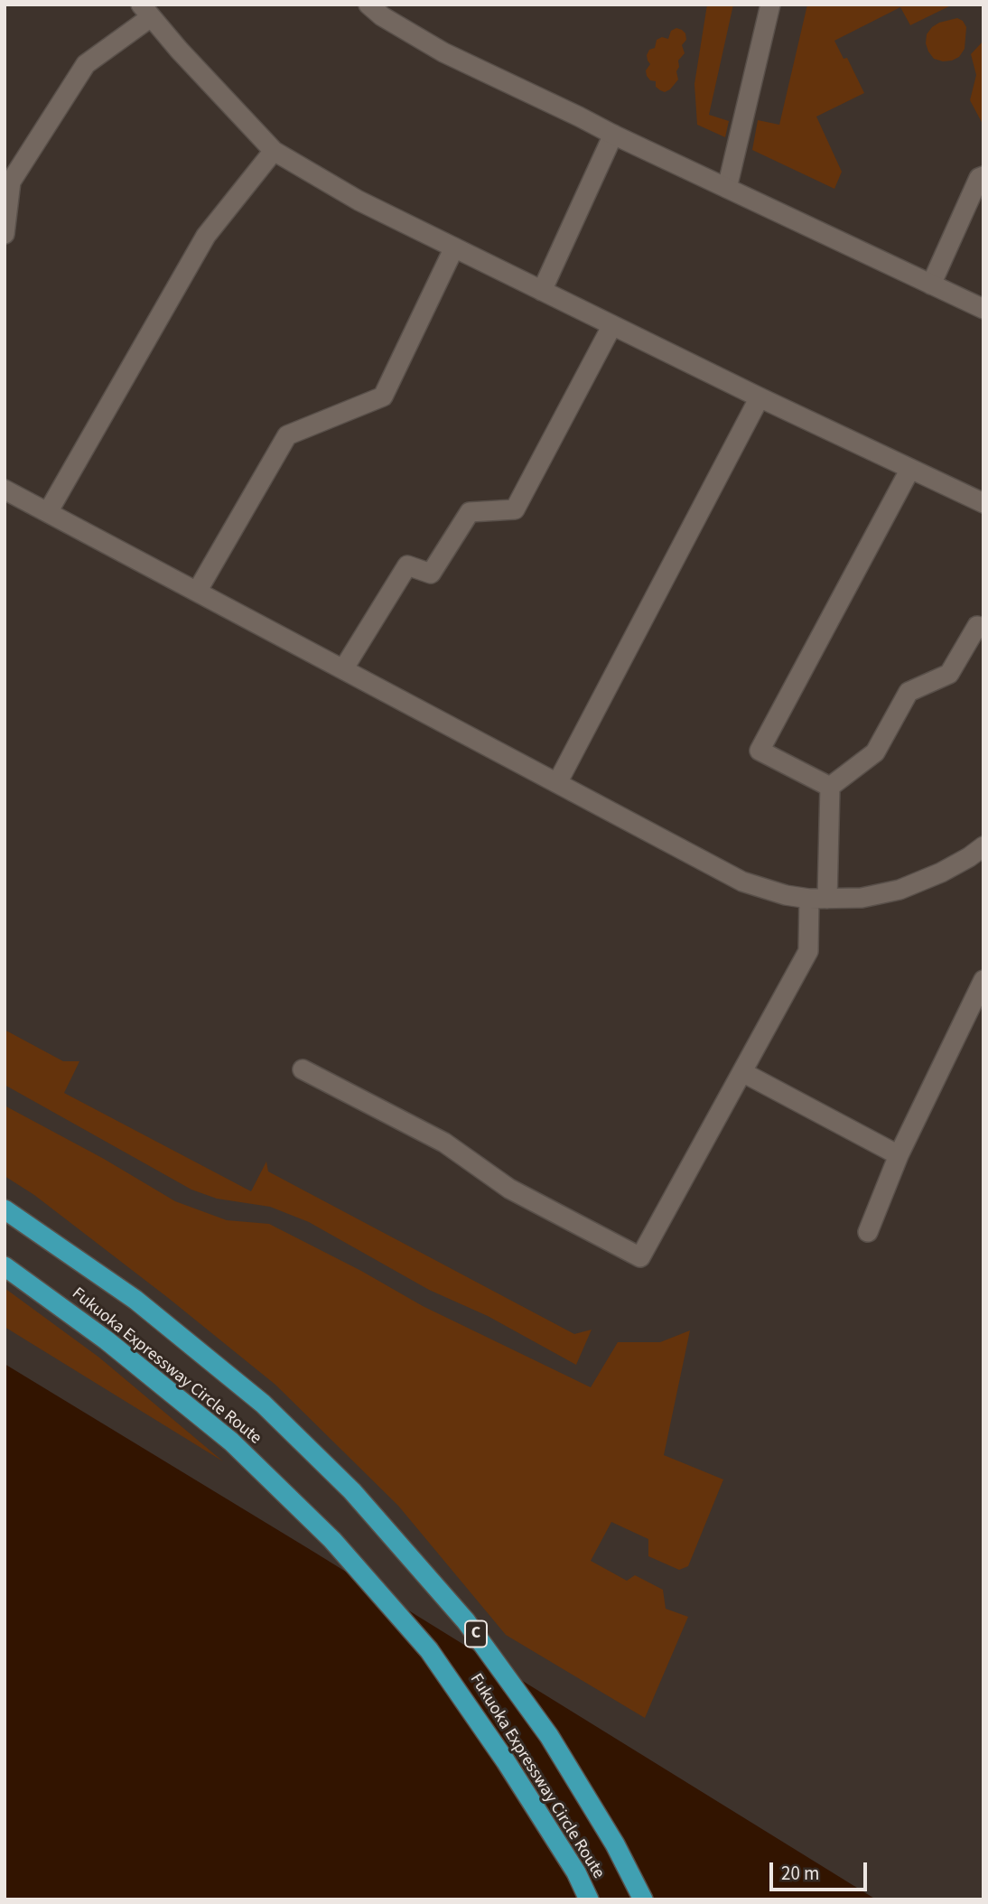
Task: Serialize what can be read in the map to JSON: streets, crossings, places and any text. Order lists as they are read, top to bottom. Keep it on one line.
{"streets":{"highway":["Fukuoka Expressway Circle Route","C"]},"scale_bar":"20 m"}
